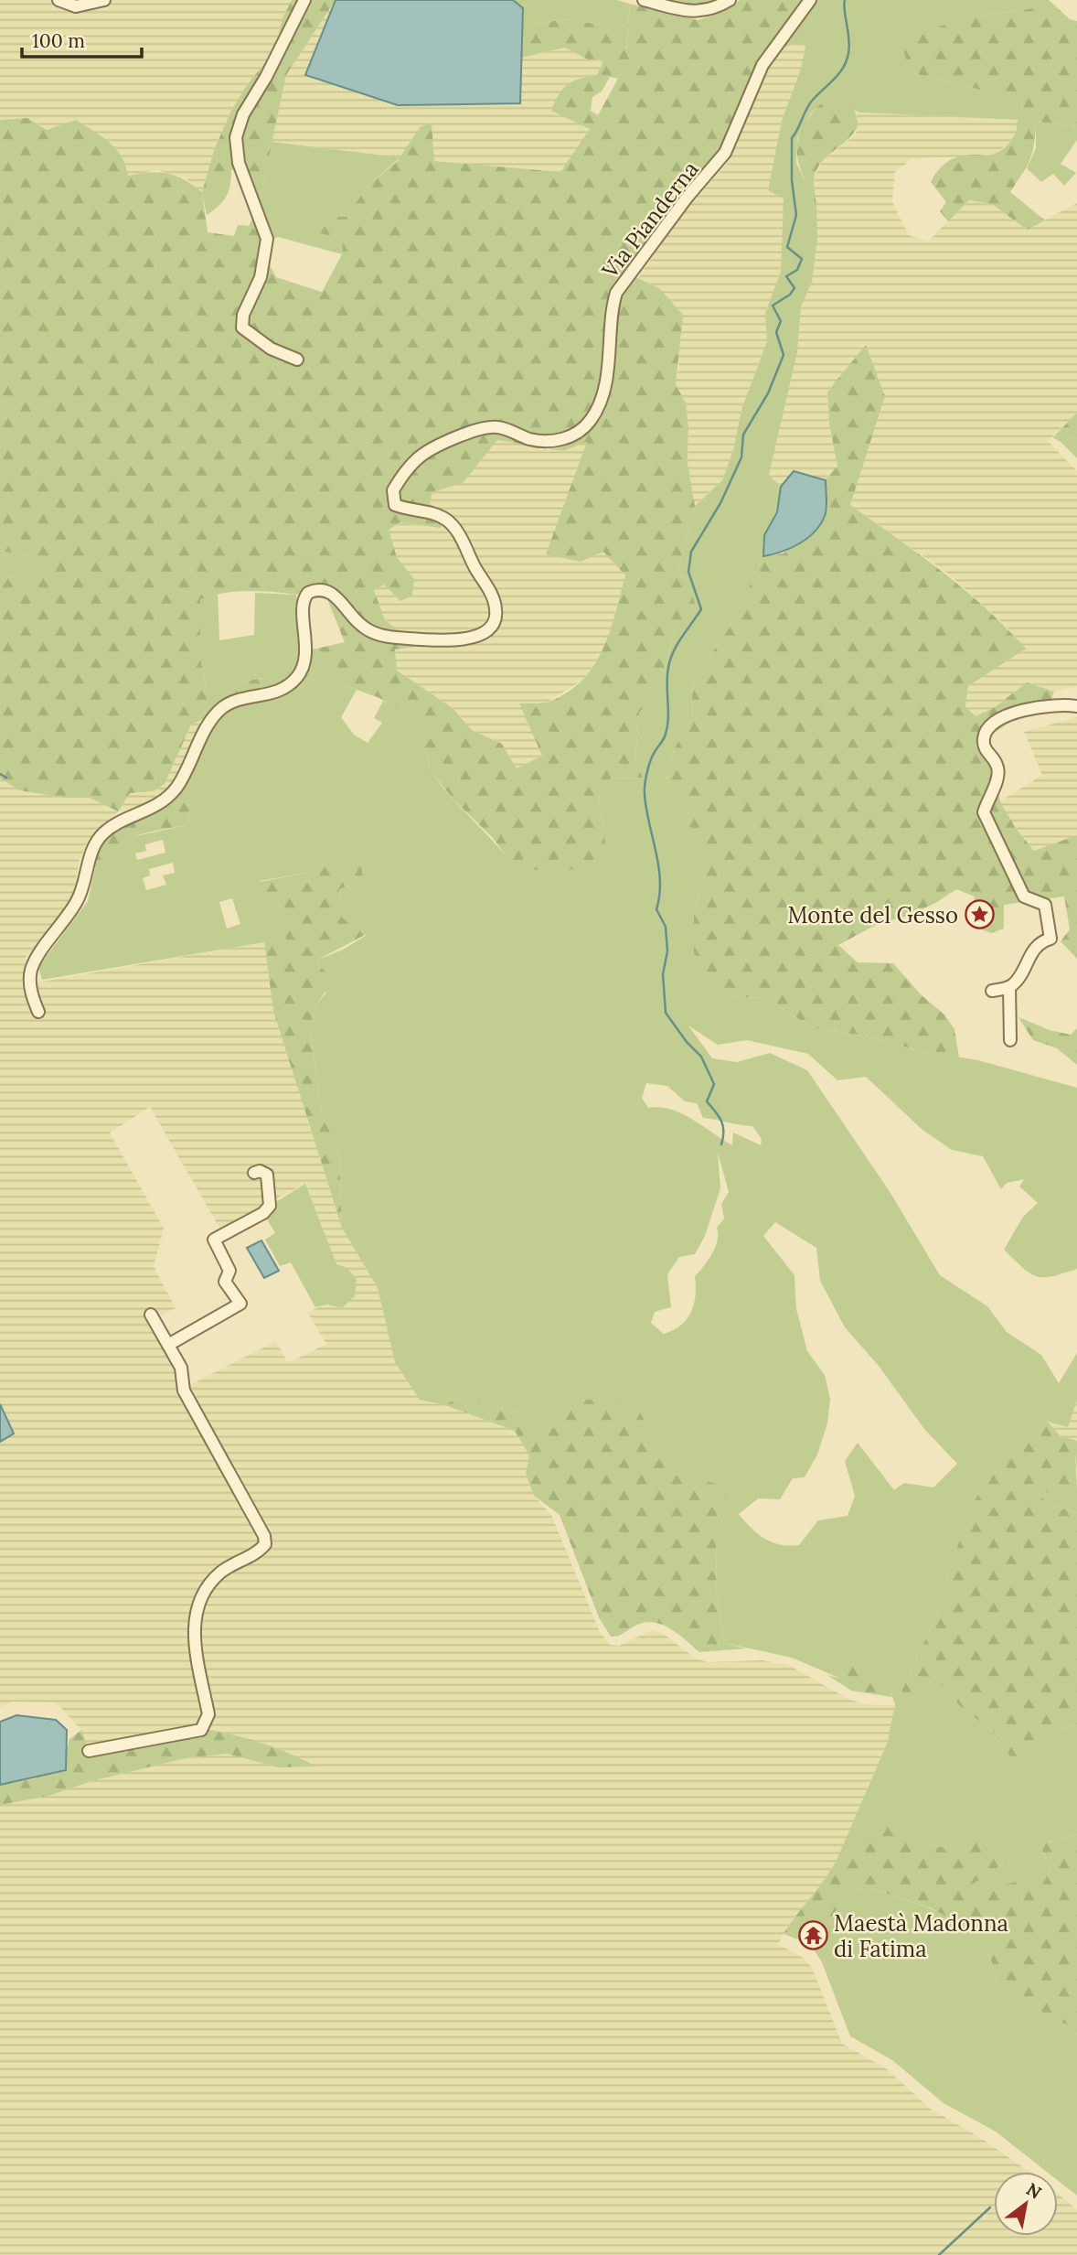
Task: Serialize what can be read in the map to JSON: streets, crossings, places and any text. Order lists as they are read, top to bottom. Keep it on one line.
{"streets":{"street":["Via Pianderna"]},"places":{"place":["Monte del Gesso"],"temple":["Maestà Madonna di Fatima"]},"scale_bar":"100 m","north":"top right"}
